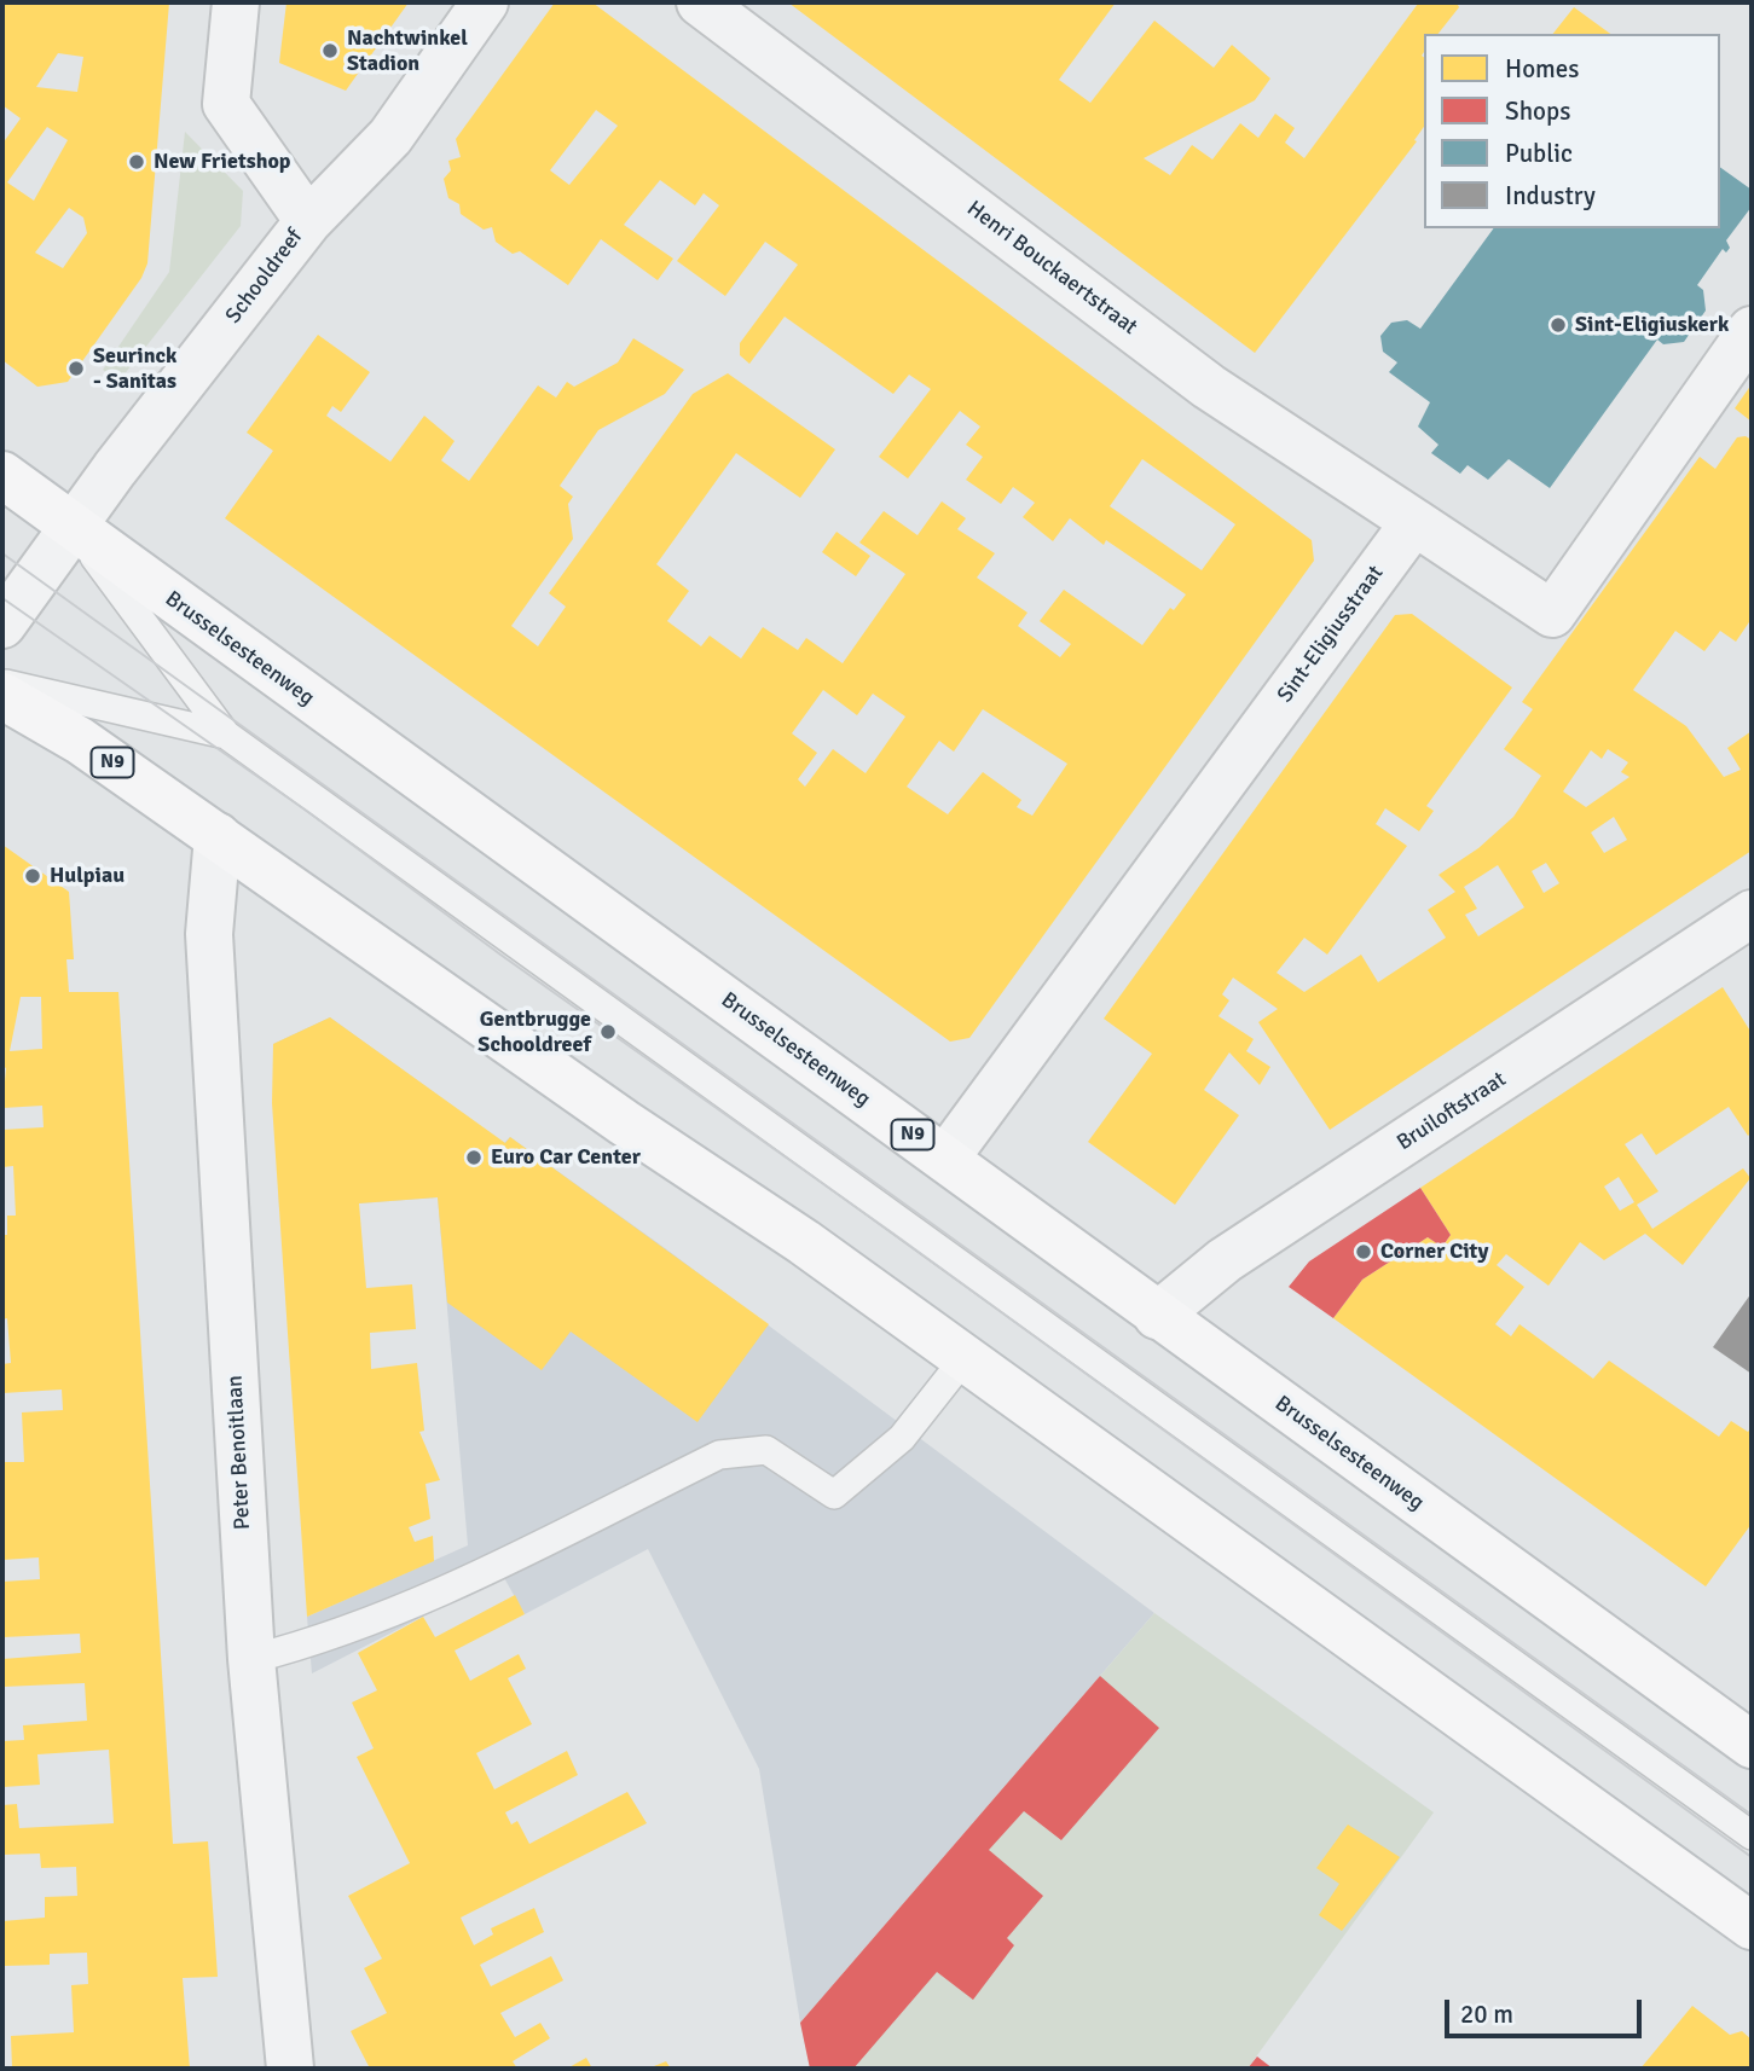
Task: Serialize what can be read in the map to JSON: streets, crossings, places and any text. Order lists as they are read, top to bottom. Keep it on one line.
{"streets":{"main road":["Brusselsesteenweg","N9"],"street":["Henri Bouckaertstraat","Schooldreef","Sint-Eligiusstraat","Bruiloftstraat","Peter Benoitlaan"]},"crossings":[["Henri Bouckaertstraat","Sint-Eligiusstraat"],["Schooldreef","Brusselsesteenweg"],["Sint-Eligiusstraat","Brusselsesteenweg"],["Brusselsesteenweg","Bruiloftstraat"],["N9","Peter Benoitlaan"]],"places":["Nachtwinkel Stadion","New Frietshop","Sint-Eligiuskerk","Seurinck - Sanitas","Hulpiau","Gentbrugge Schooldreef","Euro Car Center","Corner City"],"legend":["Homes","Shops","Public","Industry"],"scale_bar":"20 m"}
